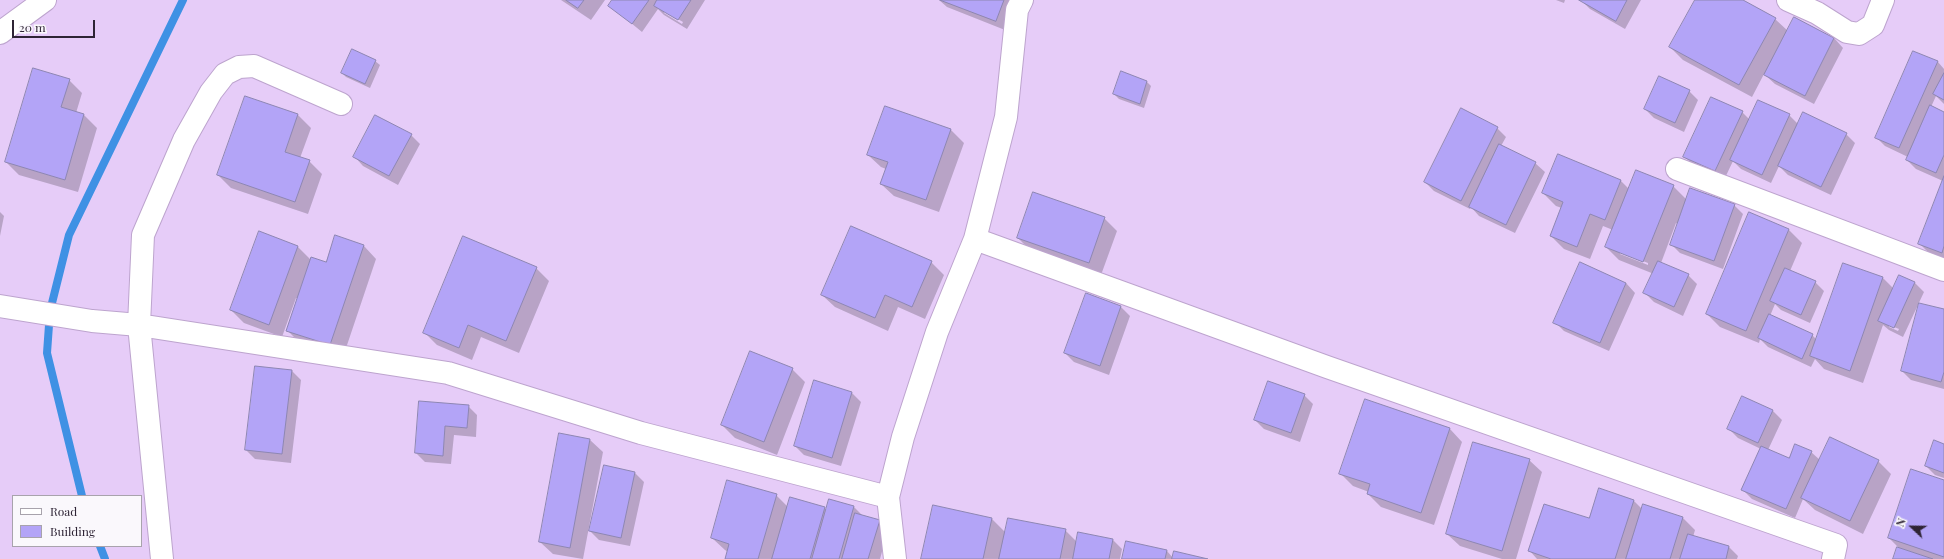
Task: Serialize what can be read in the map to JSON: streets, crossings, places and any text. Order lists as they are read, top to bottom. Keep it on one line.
{"legend":["Road","Building"],"scale_bar":"20 m","north":"left"}
